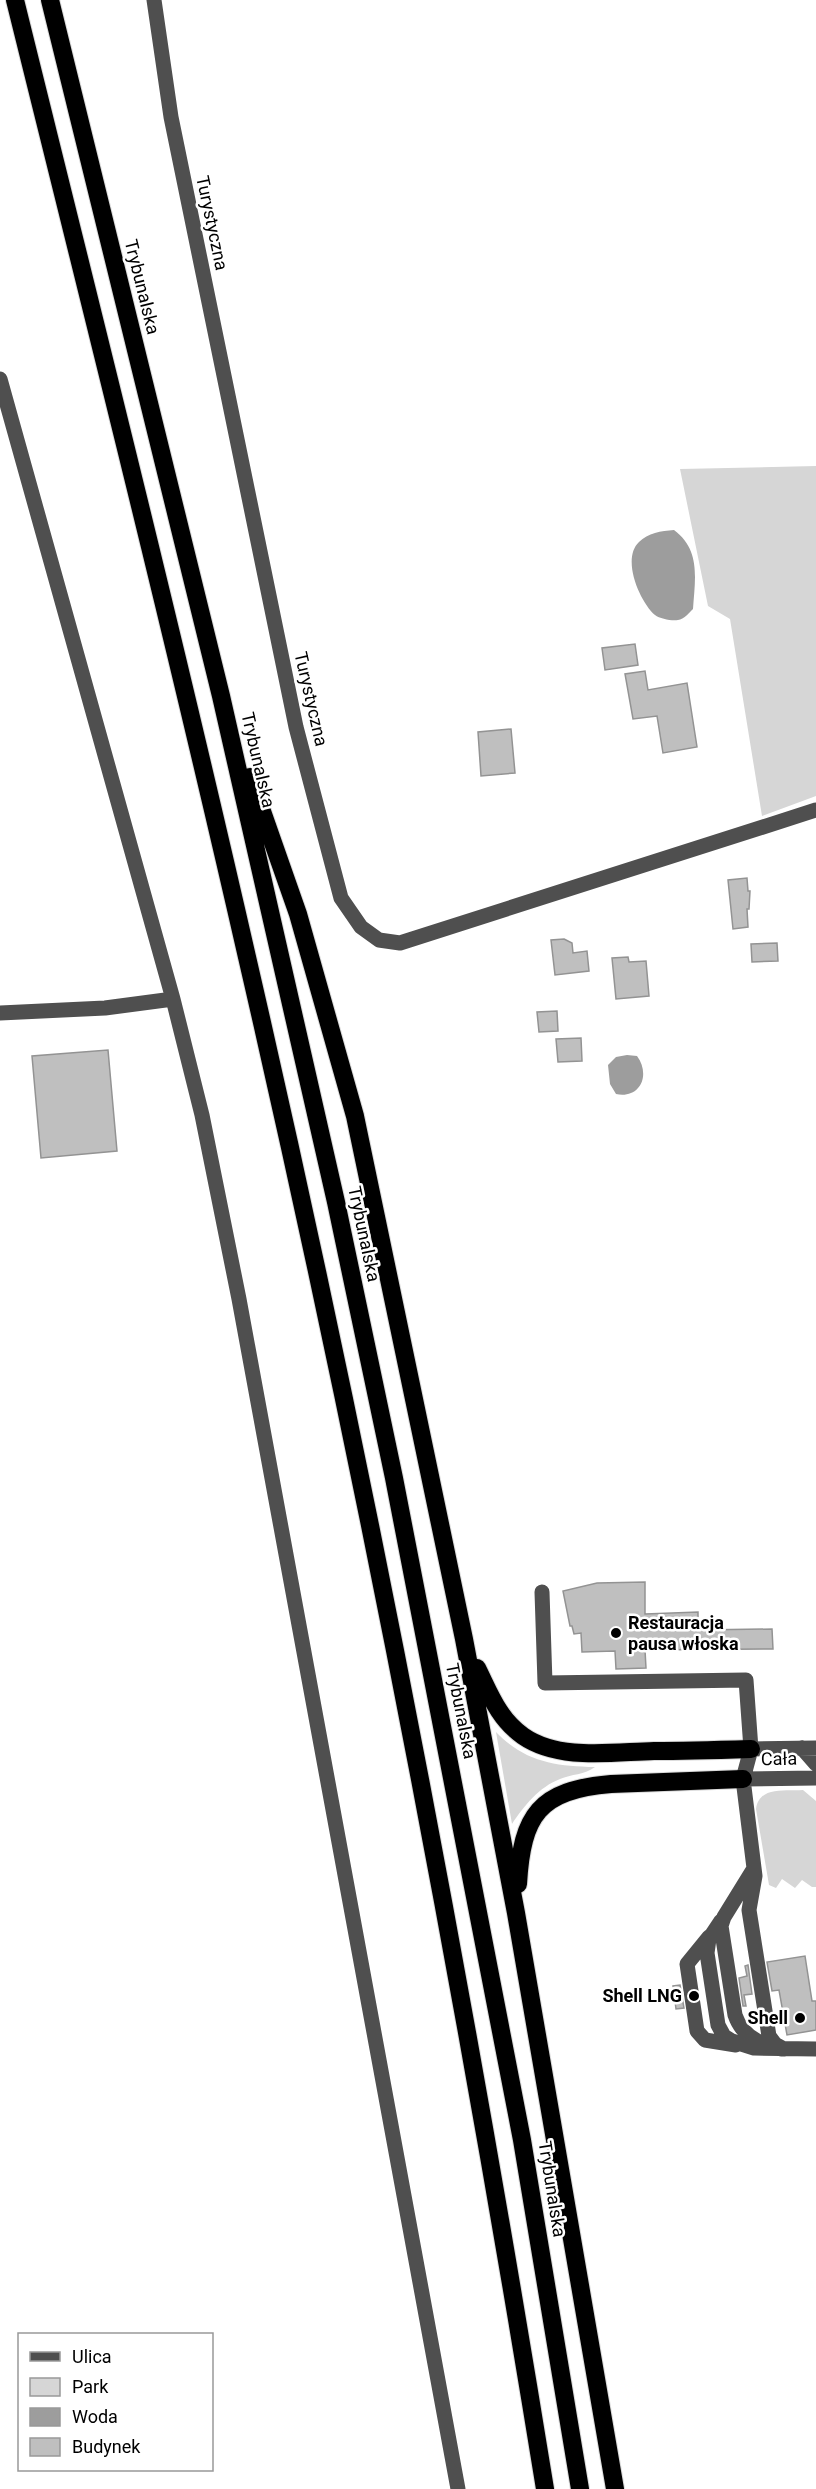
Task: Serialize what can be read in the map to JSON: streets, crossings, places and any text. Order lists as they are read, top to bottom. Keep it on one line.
{"streets":{"highway":["Trybunalska"],"street":["Turystyczna","Cała"]},"places":["Restauracja pausa włoska","Shell LNG","Shell"],"legend":["Ulica","Park","Woda","Budynek"]}
